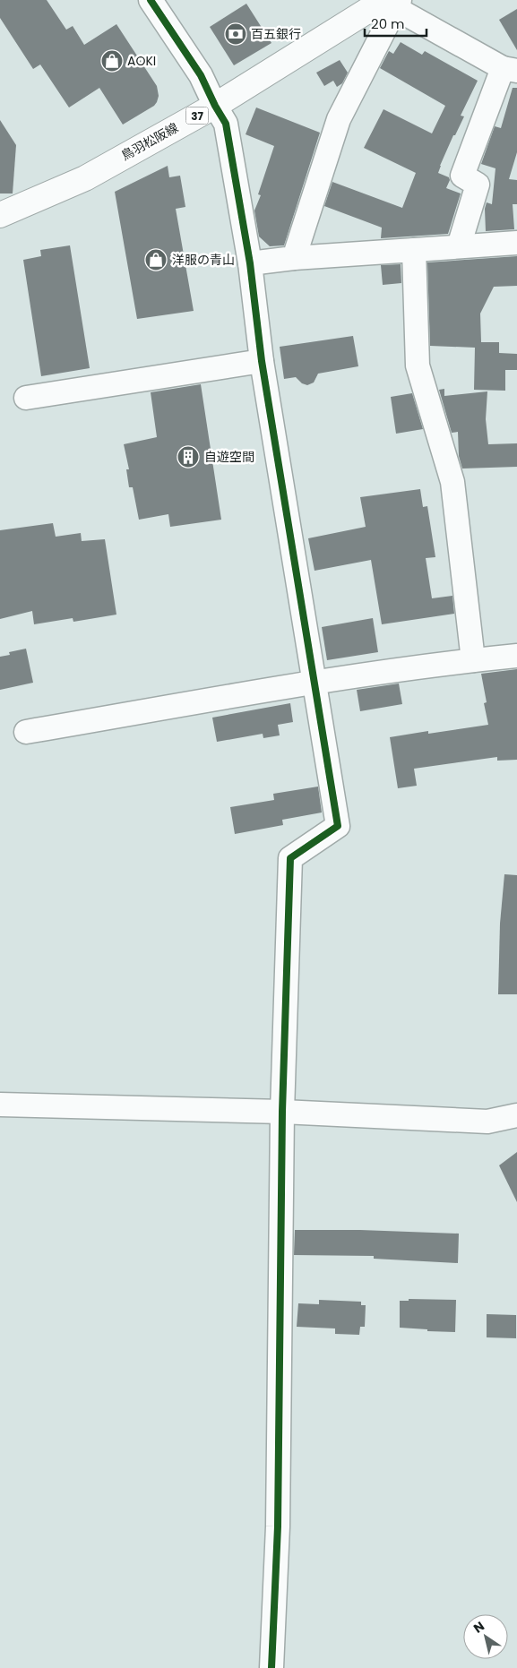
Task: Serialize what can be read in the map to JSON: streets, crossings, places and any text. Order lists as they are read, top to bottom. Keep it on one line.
{"streets":{"main road":["37","鳥羽松阪線"]},"places":{"bank":["百五銀行"],"shop":["AOKI","洋服の青山"],"building":["自遊空間"]},"scale_bar":"20 m","north":"top left"}
